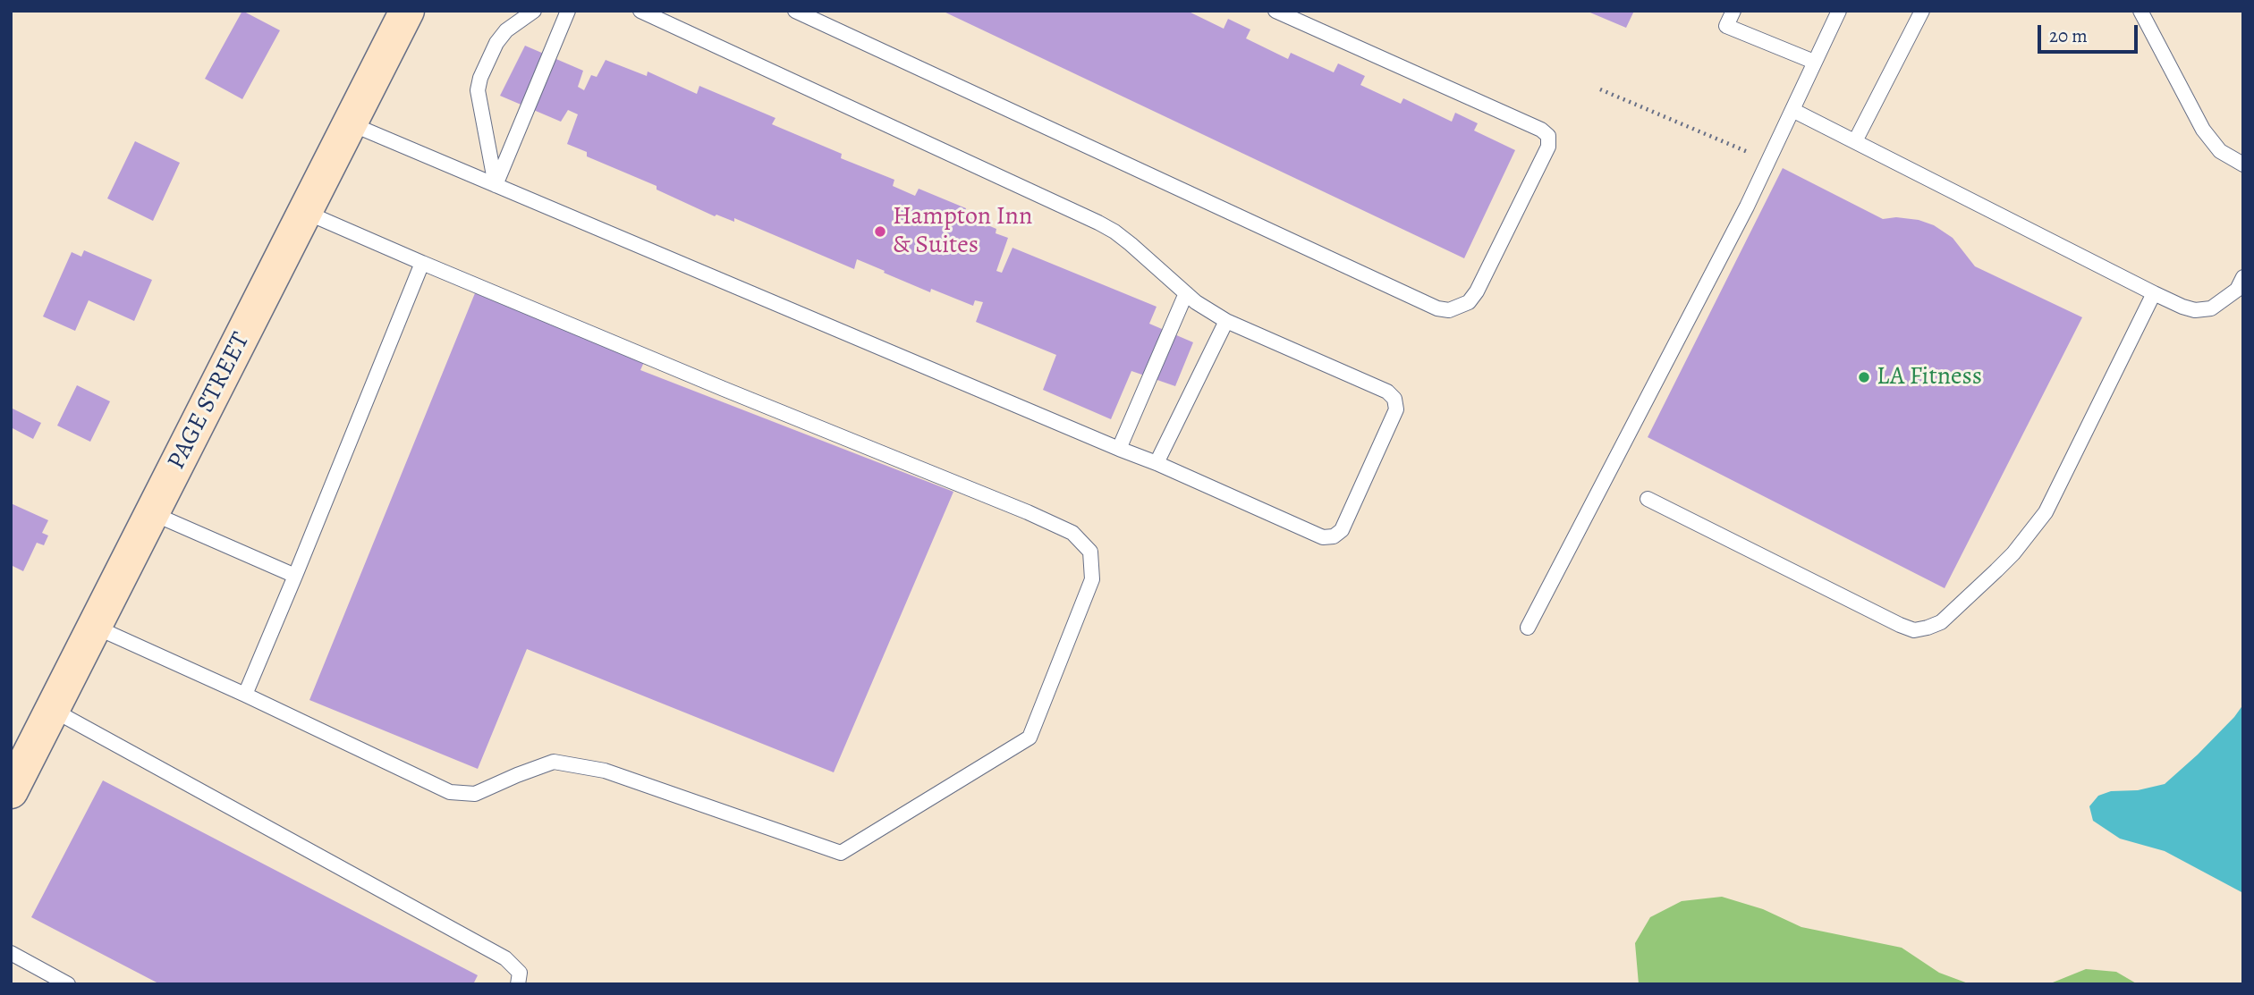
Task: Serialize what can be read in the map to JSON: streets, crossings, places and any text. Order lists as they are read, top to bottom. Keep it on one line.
{"streets":{"main road":["PAGE STREET"]},"places":["Hampton Inn & Suites","LA Fitness"],"scale_bar":"20 m"}
